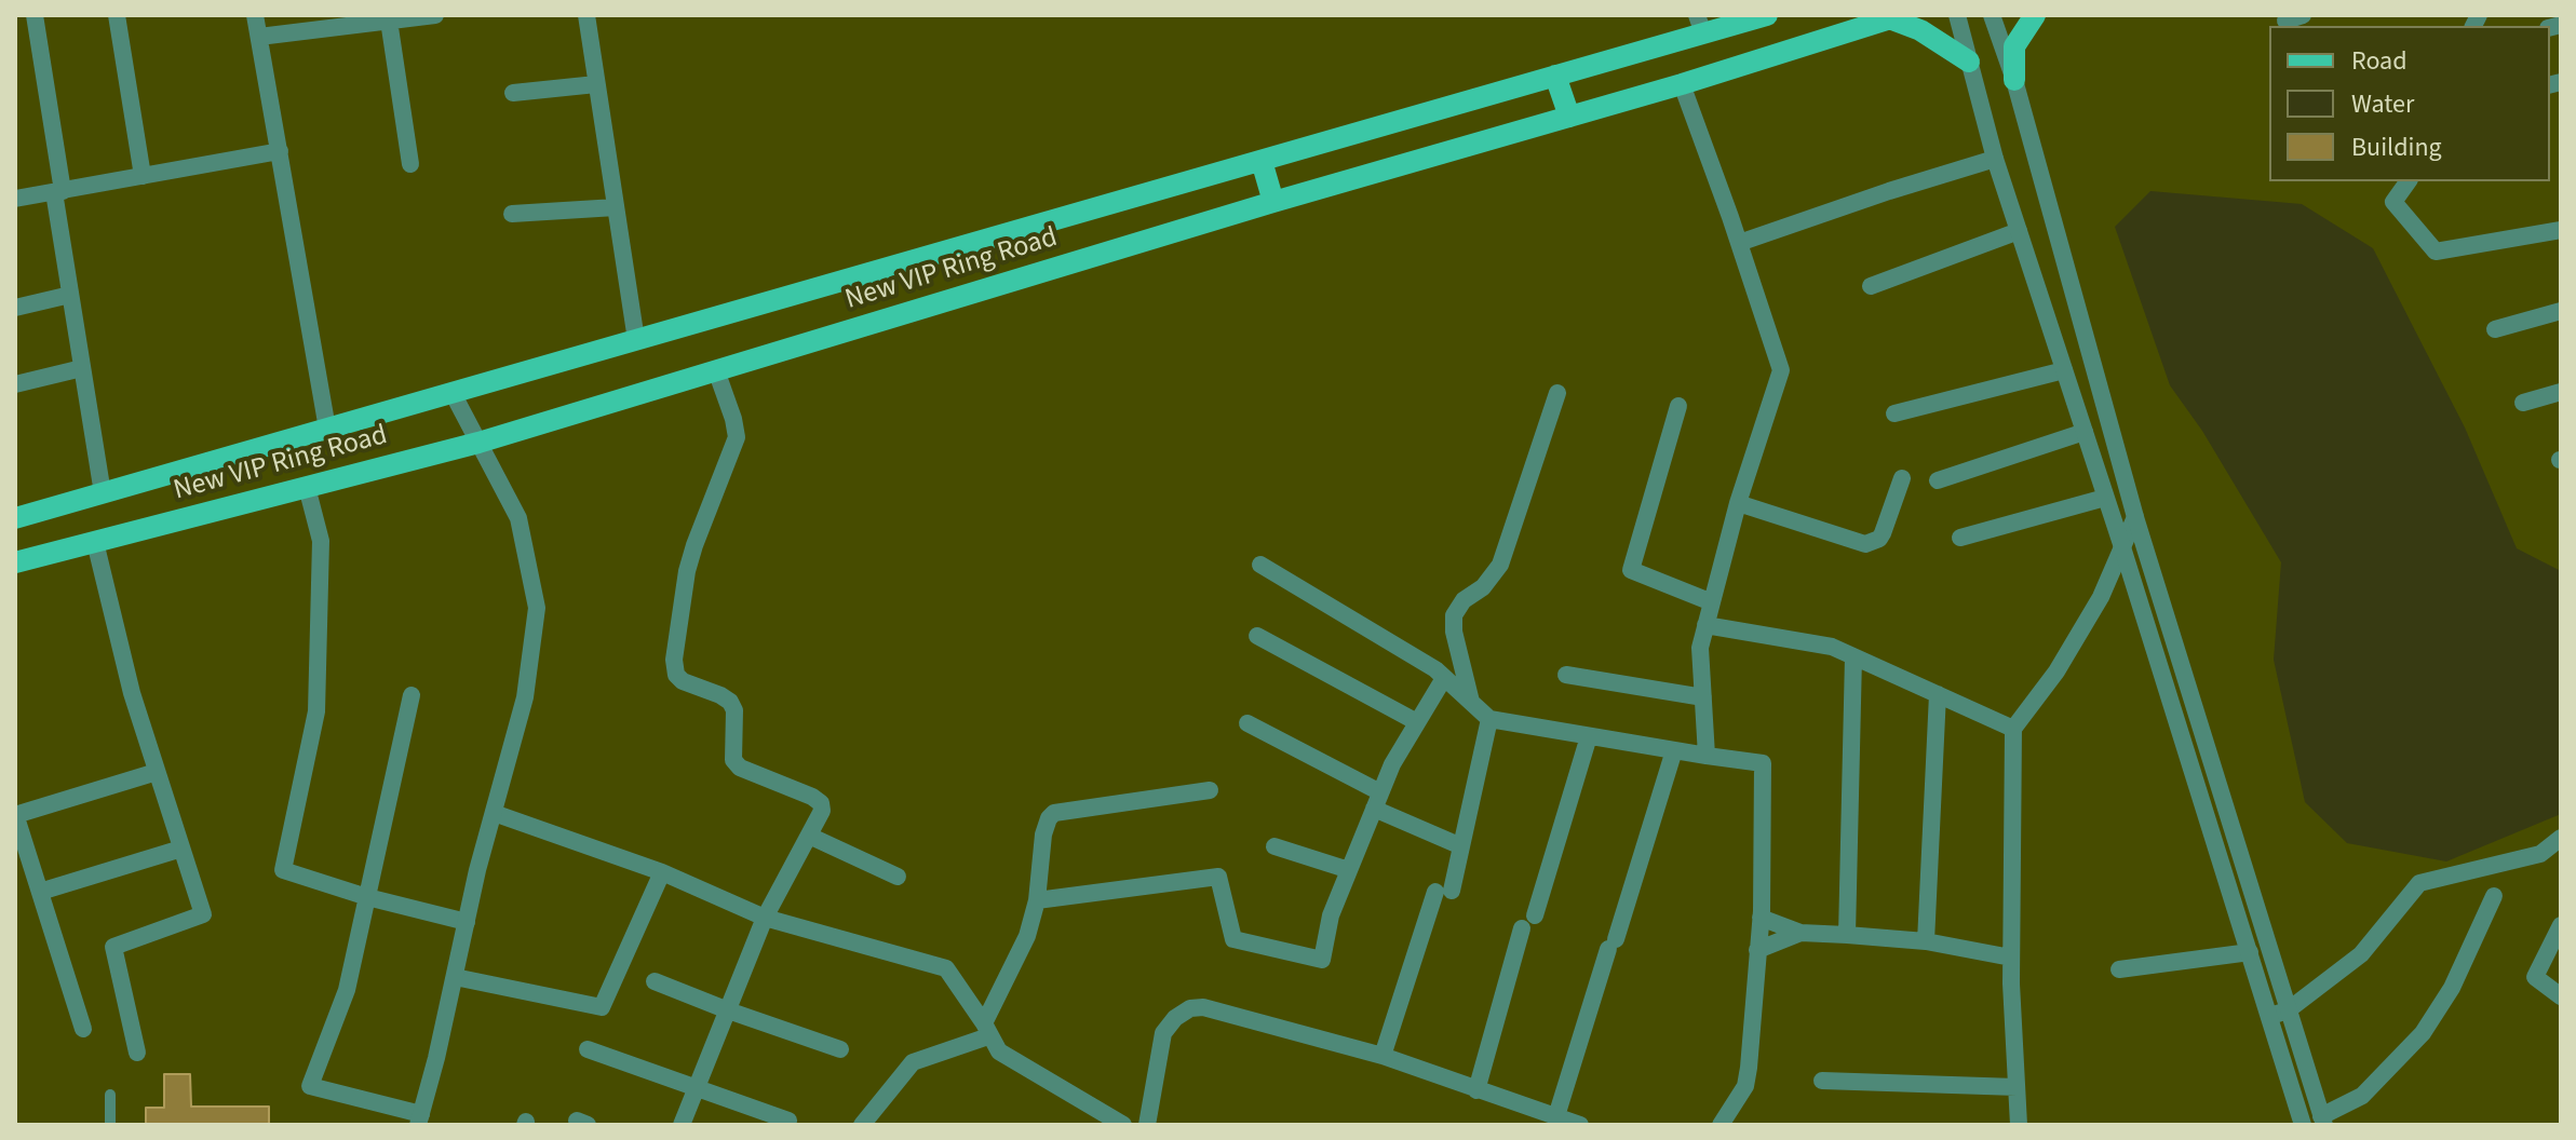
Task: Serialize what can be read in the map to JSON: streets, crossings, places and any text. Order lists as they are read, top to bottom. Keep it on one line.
{"streets":{"main road":["New VIP Ring Road"]},"legend":["Road","Water","Building"]}
